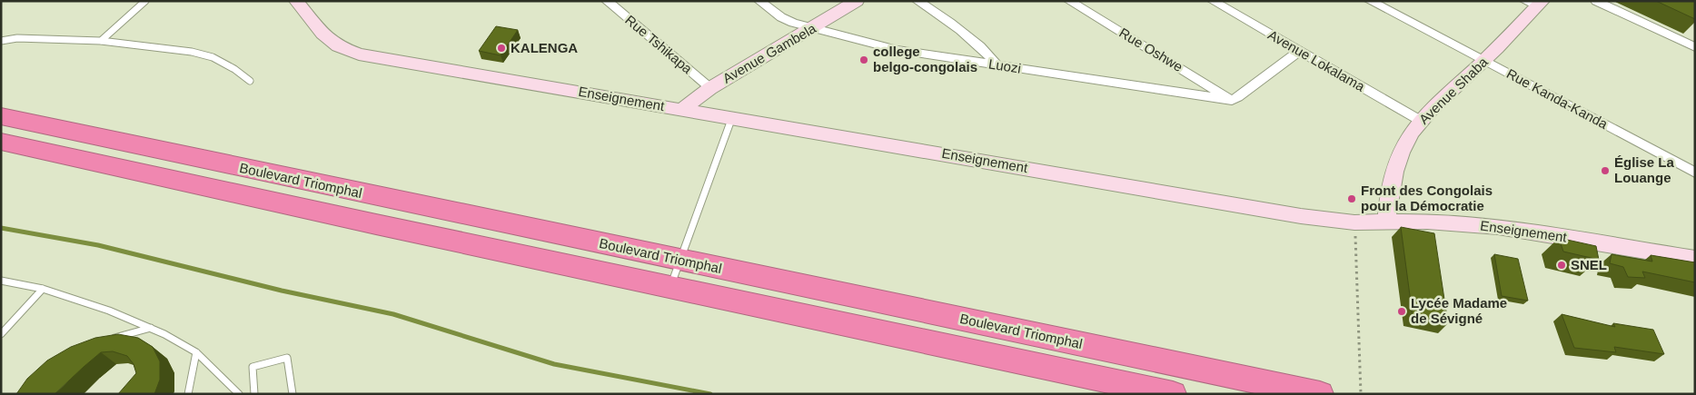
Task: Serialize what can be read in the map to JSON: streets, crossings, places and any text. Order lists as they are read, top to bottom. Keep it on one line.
{"streets":{"highway":["Boulevard Triomphal"],"street":["Rue Tshikapa","Rue Oshwe","Avenue Gambela","Avenue Lokalama","Luozi","Avenue Shaba","Enseignement","Rue Kanda-Kanda"]},"crossings":[["Rue Tshikapa","Avenue Gambela"],["Rue Oshwe","Luozi"],["Avenue Gambela","Luozi"],["Avenue Gambela","Enseignement"],["Avenue Lokalama","Avenue Shaba"],["Avenue Shaba","Enseignement"],["Avenue Shaba","Rue Kanda-Kanda"]],"places":["KALENGA","college belgo-congolais","Église La Louange","Front des Congolais pour la Démocratie","SNEL","Lycée Madame de Sévigné"]}
